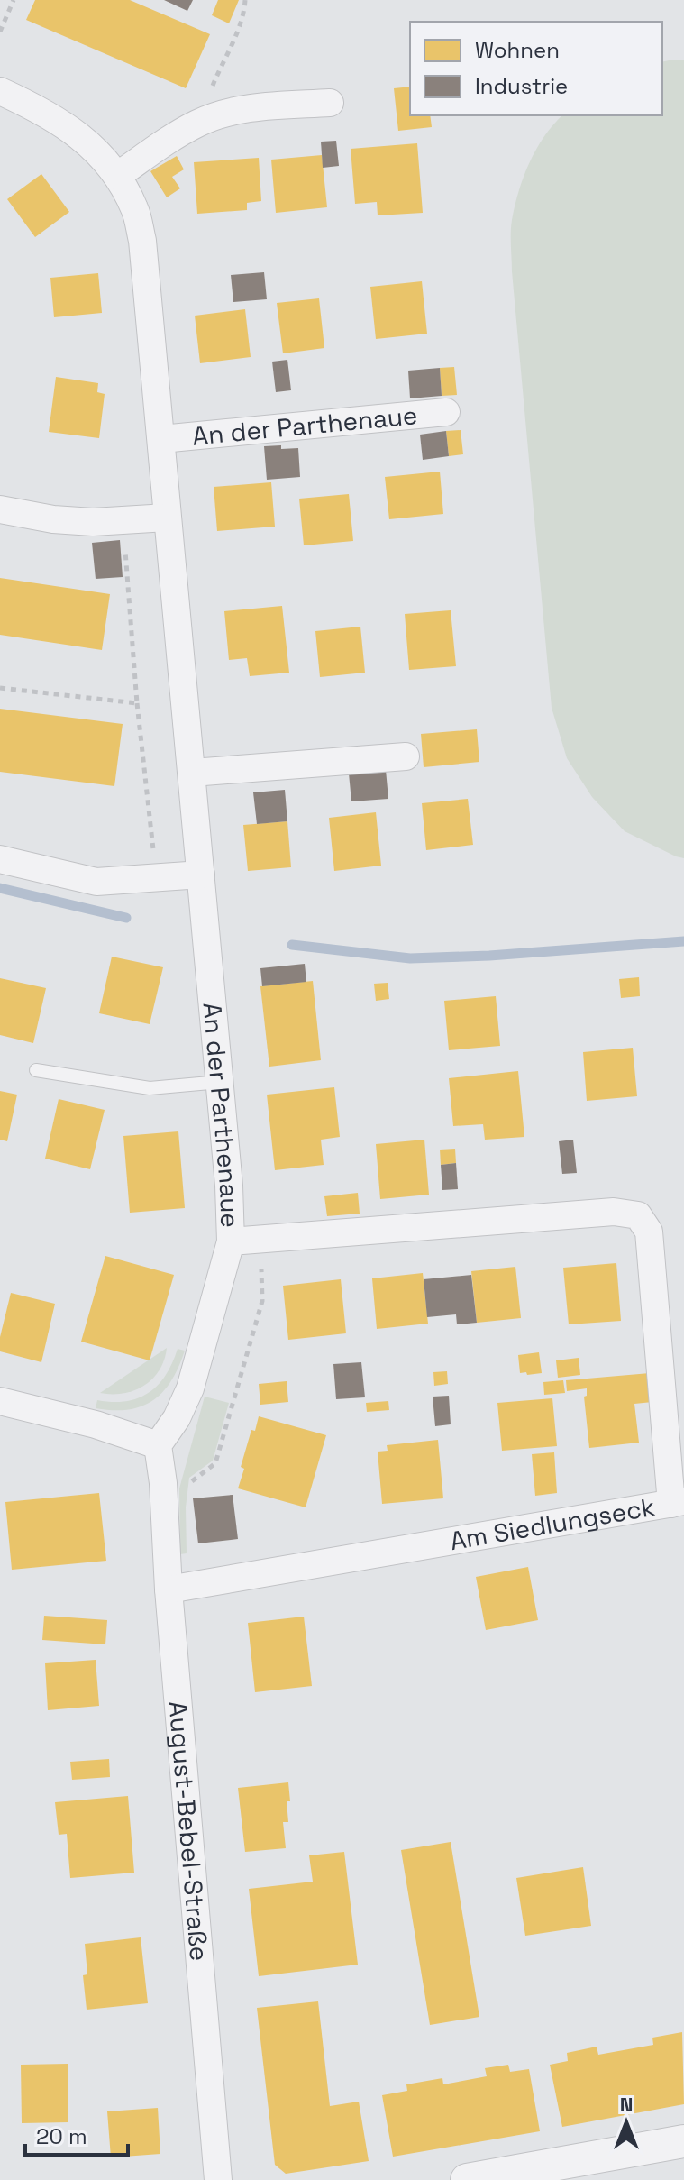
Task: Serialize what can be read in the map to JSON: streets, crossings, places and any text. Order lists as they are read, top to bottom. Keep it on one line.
{"streets":{"street":["An der Parthenaue","Am Siedlungseck","August-Bebel-Straße"]},"crossings":[["An der Parthenaue","Am Siedlungseck"],["An der Parthenaue","August-Bebel-Straße"],["Am Siedlungseck","August-Bebel-Straße"]],"legend":["Wohnen","Industrie"],"scale_bar":"20 m","north":"top"}
